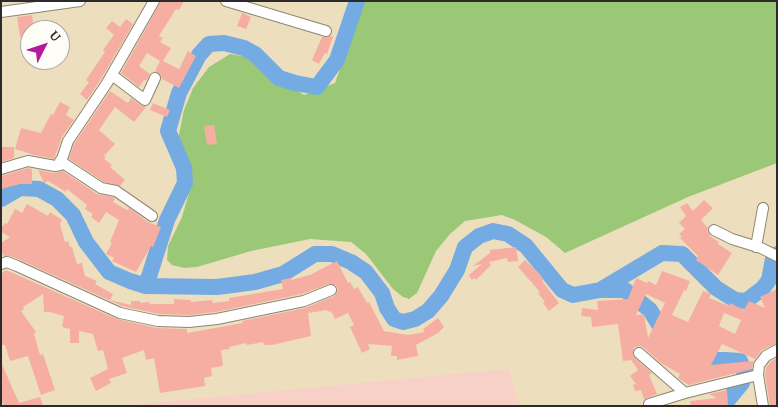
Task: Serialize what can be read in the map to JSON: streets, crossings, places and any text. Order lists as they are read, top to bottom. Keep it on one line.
{"north":"top right"}
